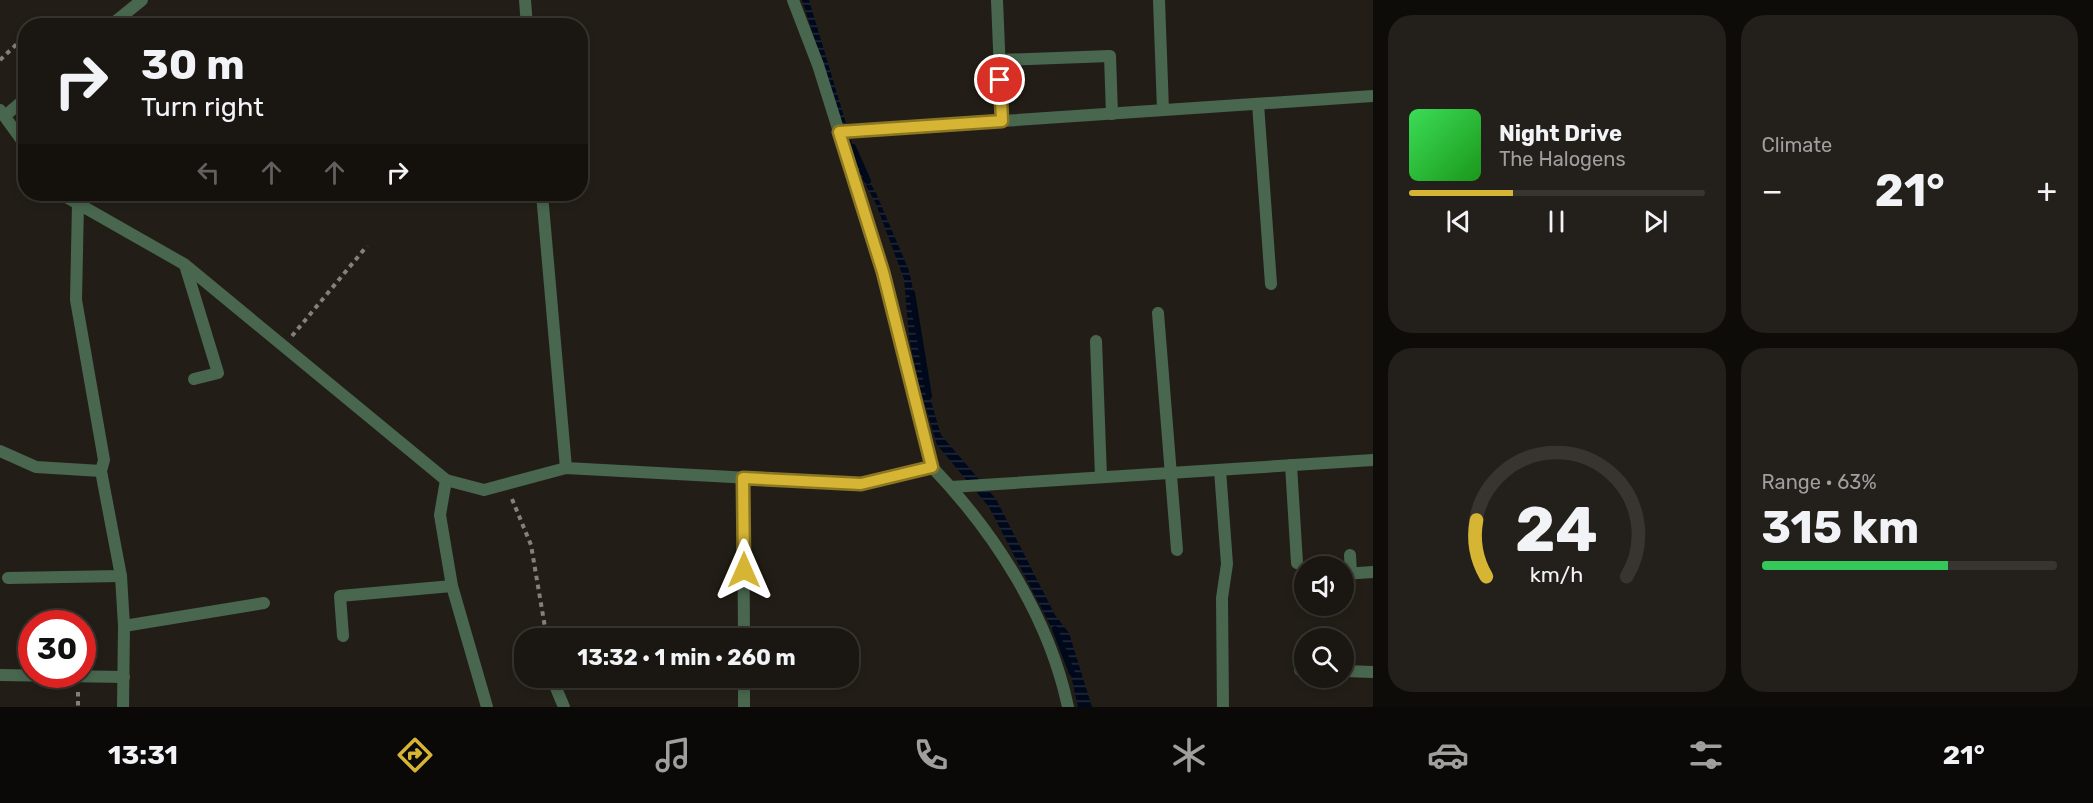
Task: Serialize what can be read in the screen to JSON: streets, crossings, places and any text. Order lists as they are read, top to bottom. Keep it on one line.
{"page":{"tile":["Climate",["Range · 63%","315 km"]],"turn":["30 m","Turn right"],"song":["Night Drive","The Halogens"],"heat":["−","21°","+"],"limit":"30","trip":"13:32 · 1 min · 260 m","tabs":["13:31","21°"],"gauge":["24","km/h"]}}
